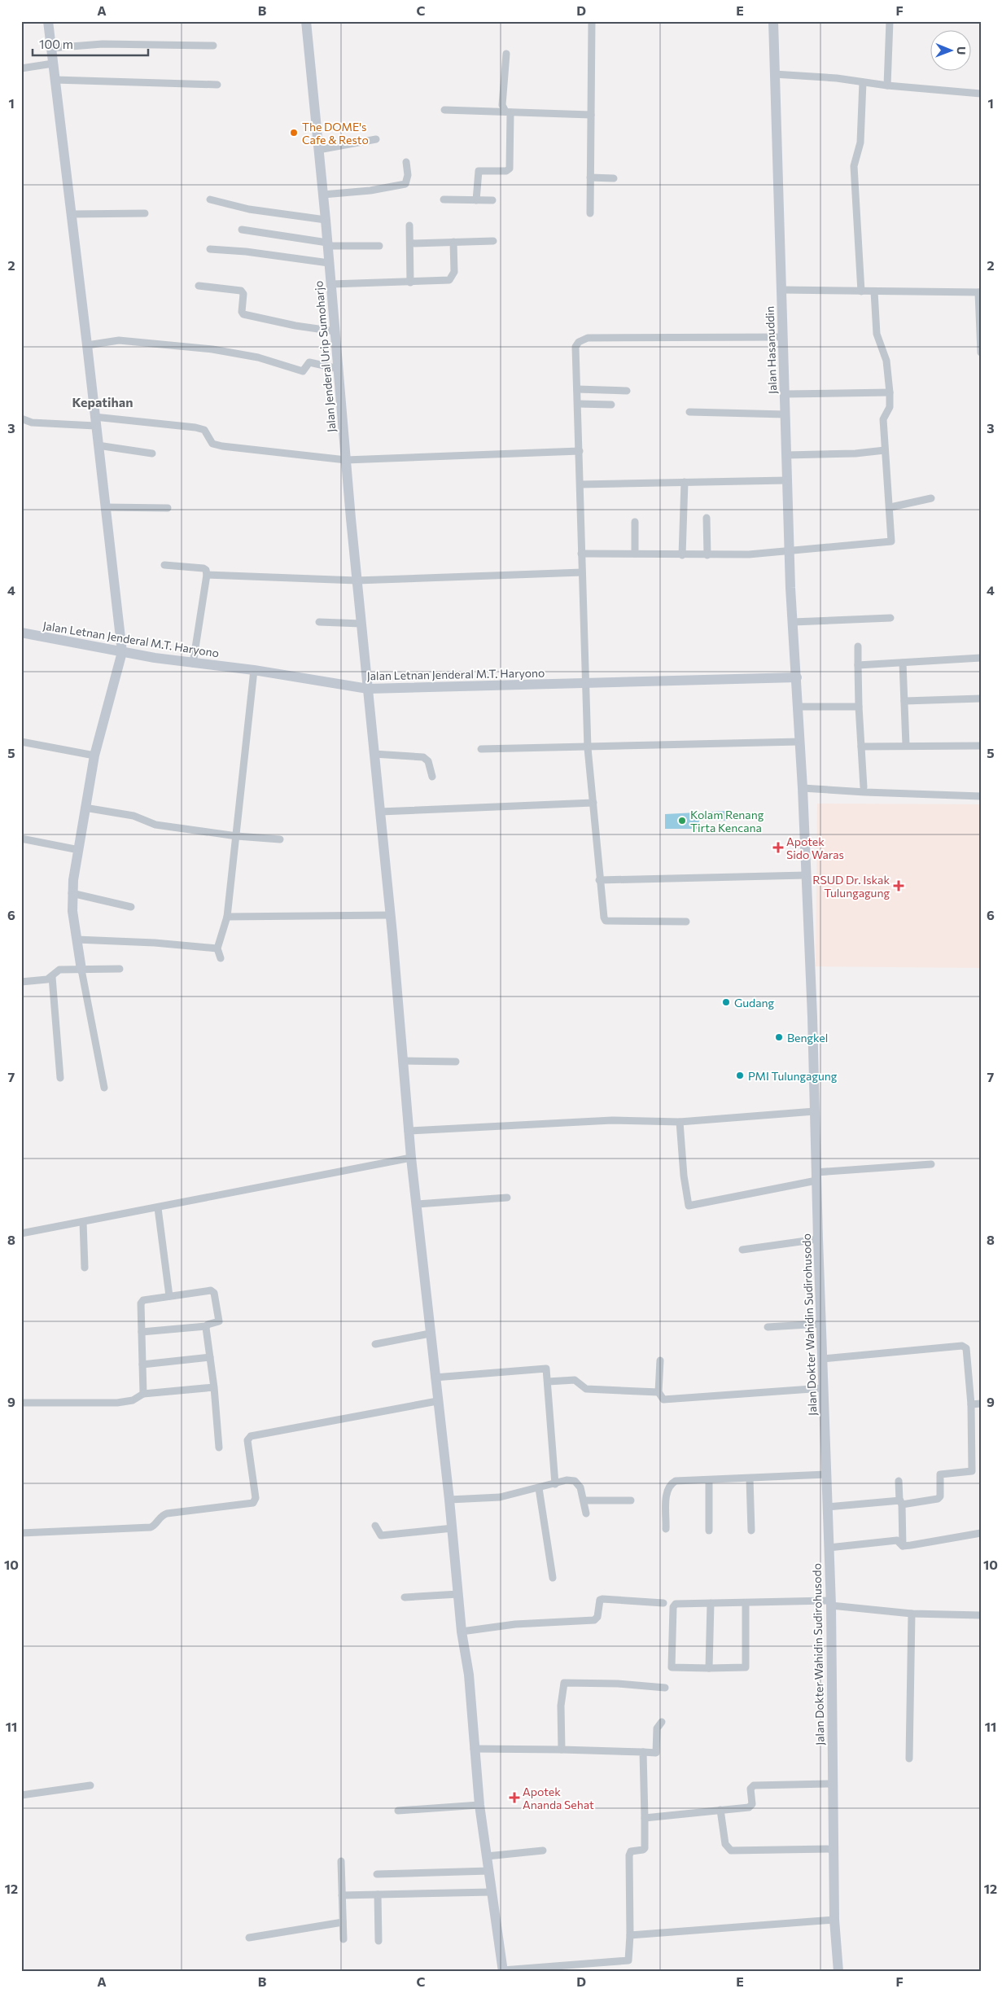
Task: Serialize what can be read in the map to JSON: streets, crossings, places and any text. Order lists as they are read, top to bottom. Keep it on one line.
{"streets":{"street":["Jalan Hasanuddin","Jalan Jenderal Urip Sumoharjo","Jalan Letnan Jenderal M.T. Haryono","Jalan Dokter Wahidin Sudirohusodo"]},"crossings":[["Jalan Hasanuddin","Jalan Letnan Jenderal M.T. Haryono"],["Jalan Hasanuddin","Jalan Dokter Wahidin Sudirohusodo"],["Jalan Jenderal Urip Sumoharjo","Jalan Letnan Jenderal M.T. Haryono"],["Jalan Letnan Jenderal M.T. Haryono","Jalan Dokter Wahidin Sudirohusodo"]],"districts":["Kepatihan"],"places":{"other":["The DOME's Cafe & Resto","Kolam Renang Tirta Kencana","Gudang","Bengkel","PMI Tulungagung"],"health":["Apotek Sido Waras","RSUD Dr. Iskak Tulungagung","Apotek Ananda Sehat"]},"scale_bar":"100 m","north":"right","grid":{"columns":["A","B","C","D","E","F"],"rows":["1","2","3","4","5","6","7","8","9","10","11","12"]}}
